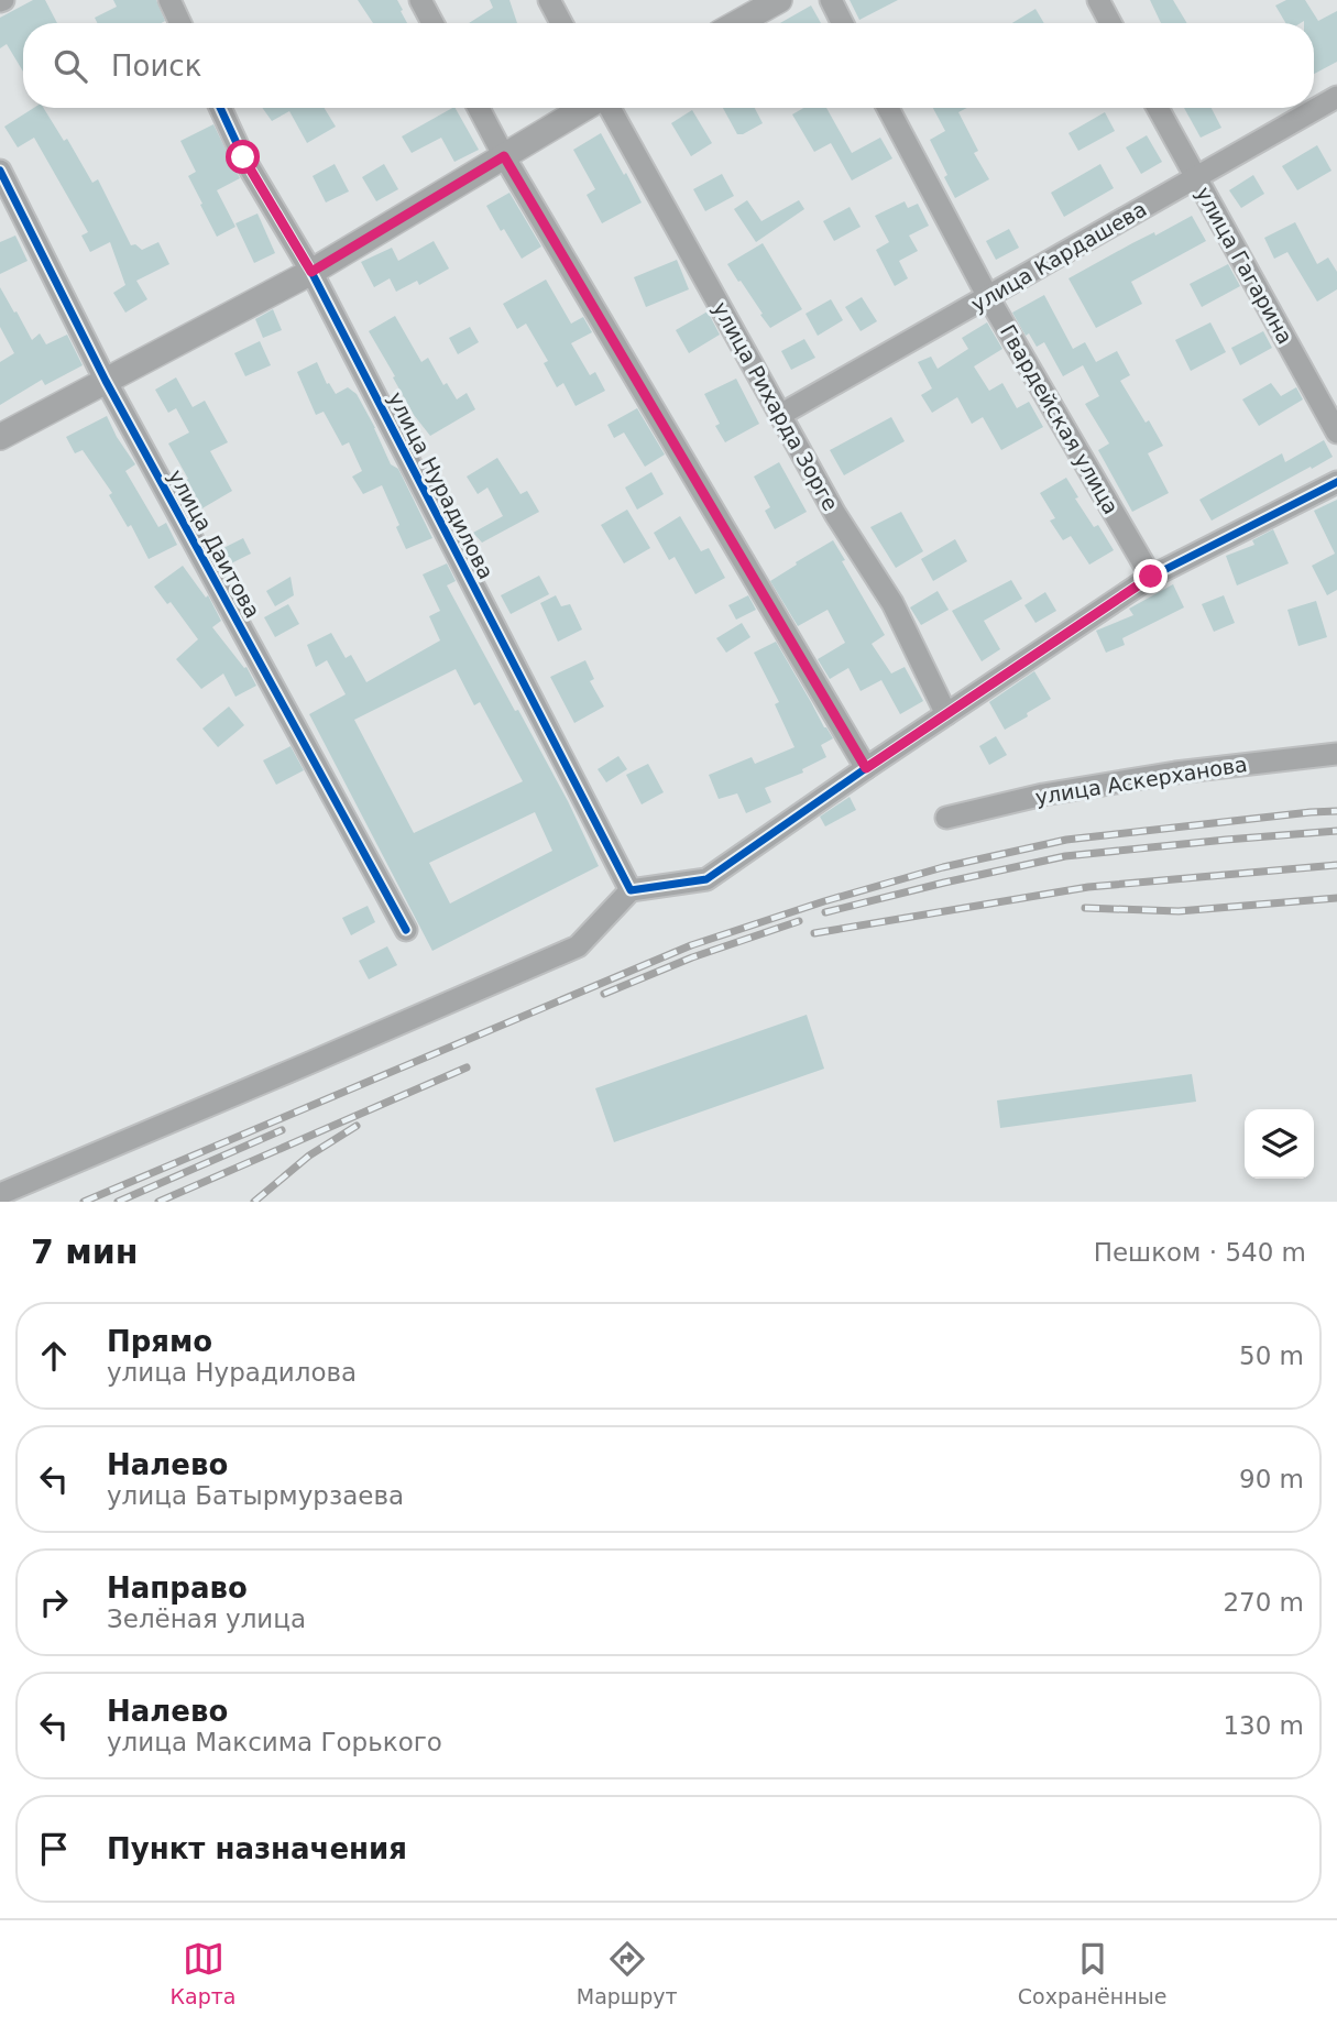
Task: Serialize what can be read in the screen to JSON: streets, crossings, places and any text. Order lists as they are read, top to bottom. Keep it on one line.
{"streets":{"street":["улица Кардашева","улица Гагарина","улица Рихарда Зорге","Гвардейская улица","улица Нурадилова","улица Даитова","улица Аскерханова"]},"crossings":[["улица Кардашева","улица Гагарина"],["улица Кардашева","улица Рихарда Зорге"],["улица Кардашева","Гвардейская улица"]],"page":{"search":"Поиск","heading":["7 мин","Пешком · 540 m"],"list":[["Прямо","улица Нурадилова","50 m"],["Налево","улица Батырмурзаева","90 m"],["Направо","Зелёная улица","270 m"],["Налево","улица Максима Горького","130 m"],"Пункт назначения"],"nav":["Карта","Маршрут","Сохранённые"]}}
